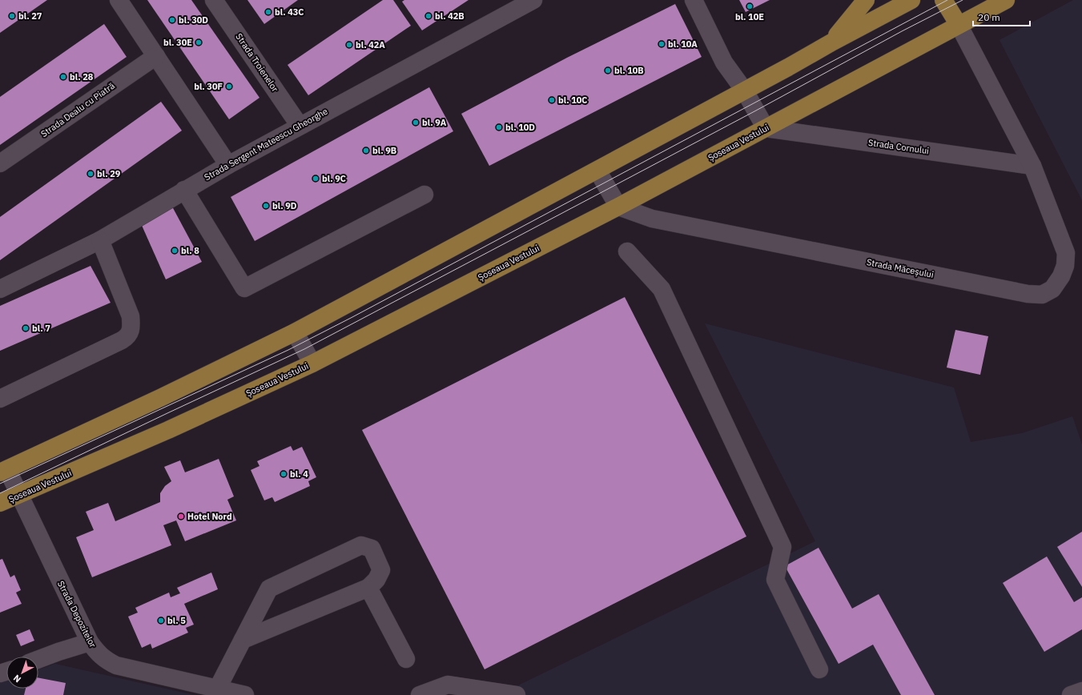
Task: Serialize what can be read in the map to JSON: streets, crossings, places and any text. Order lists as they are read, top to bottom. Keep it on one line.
{"streets":{"main road":["Șoseaua Vestului"],"street":["Strada Troienelor","Strada Dealu cu Piatră","Strada Sergent Mateescu Gheorghe","Strada Cornului","Strada Măceșului","Strada Depozitelor"]},"crossings":[["Strada Troienelor","Strada Sergent Mateescu Gheorghe"],["Șoseaua Vestului","Strada Cornului"],["Șoseaua Vestului","Strada Măceșului"],["Șoseaua Vestului","Strada Depozitelor"],["Strada Cornului","Strada Măceșului"]],"places":["bl. 10E","bl. 43C","bl. 27","bl. 42B","bl. 30D","bl. 30E","bl. 10A","bl. 42A","bl. 10B","bl. 28","bl. 30F","bl. 10C","bl. 9A","bl. 10D","bl. 9B","bl. 29","bl. 9C","bl. 9D","bl. 8","bl. 7","bl. 4","Hotel Nord","bl. 5"],"scale_bar":"20 m","north":"bottom left"}
